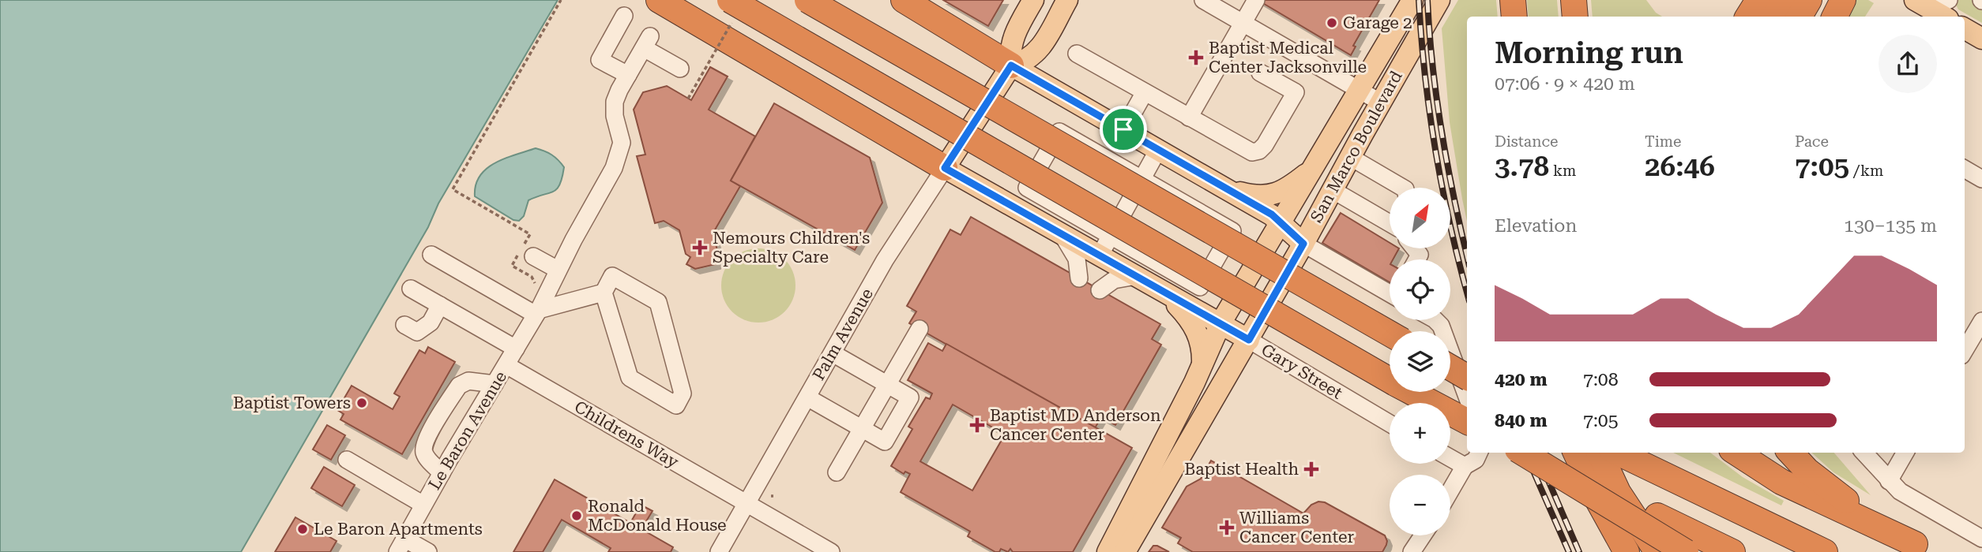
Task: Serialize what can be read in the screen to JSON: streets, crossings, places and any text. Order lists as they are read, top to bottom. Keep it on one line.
{"streets":{"main road":["San Marco Boulevard","Palm Avenue","Gary Street"],"street":["Le Baron Avenue","Childrens Way"]},"crossings":[["San Marco Boulevard","Gary Street"],["Palm Avenue","Gary Street"],["Palm Avenue","Childrens Way"],["Le Baron Avenue","Childrens Way"]],"places":{"other":["Garage 2","Baptist Towers","Ronald McDonald House","Le Baron Apartments"],"health":["Baptist Medical Center Jacksonville","Nemours Children's Specialty Care","Baptist MD Anderson Cancer Center","Baptist Health","Williams Cancer Center"]},"north":"top right","page":{"heading":["Morning run","07:06 · 9 × 420 m"],"stats":[["Distance","3.78 km"],["Time","26:46"],["Pace","7:05 /km"]],"map_buttons":["+","−"],"chart":["Elevation","130–135 m"],"list":[{"name":"420 m","note":"7:08"},{"name":"840 m","note":"7:05"}]}}
